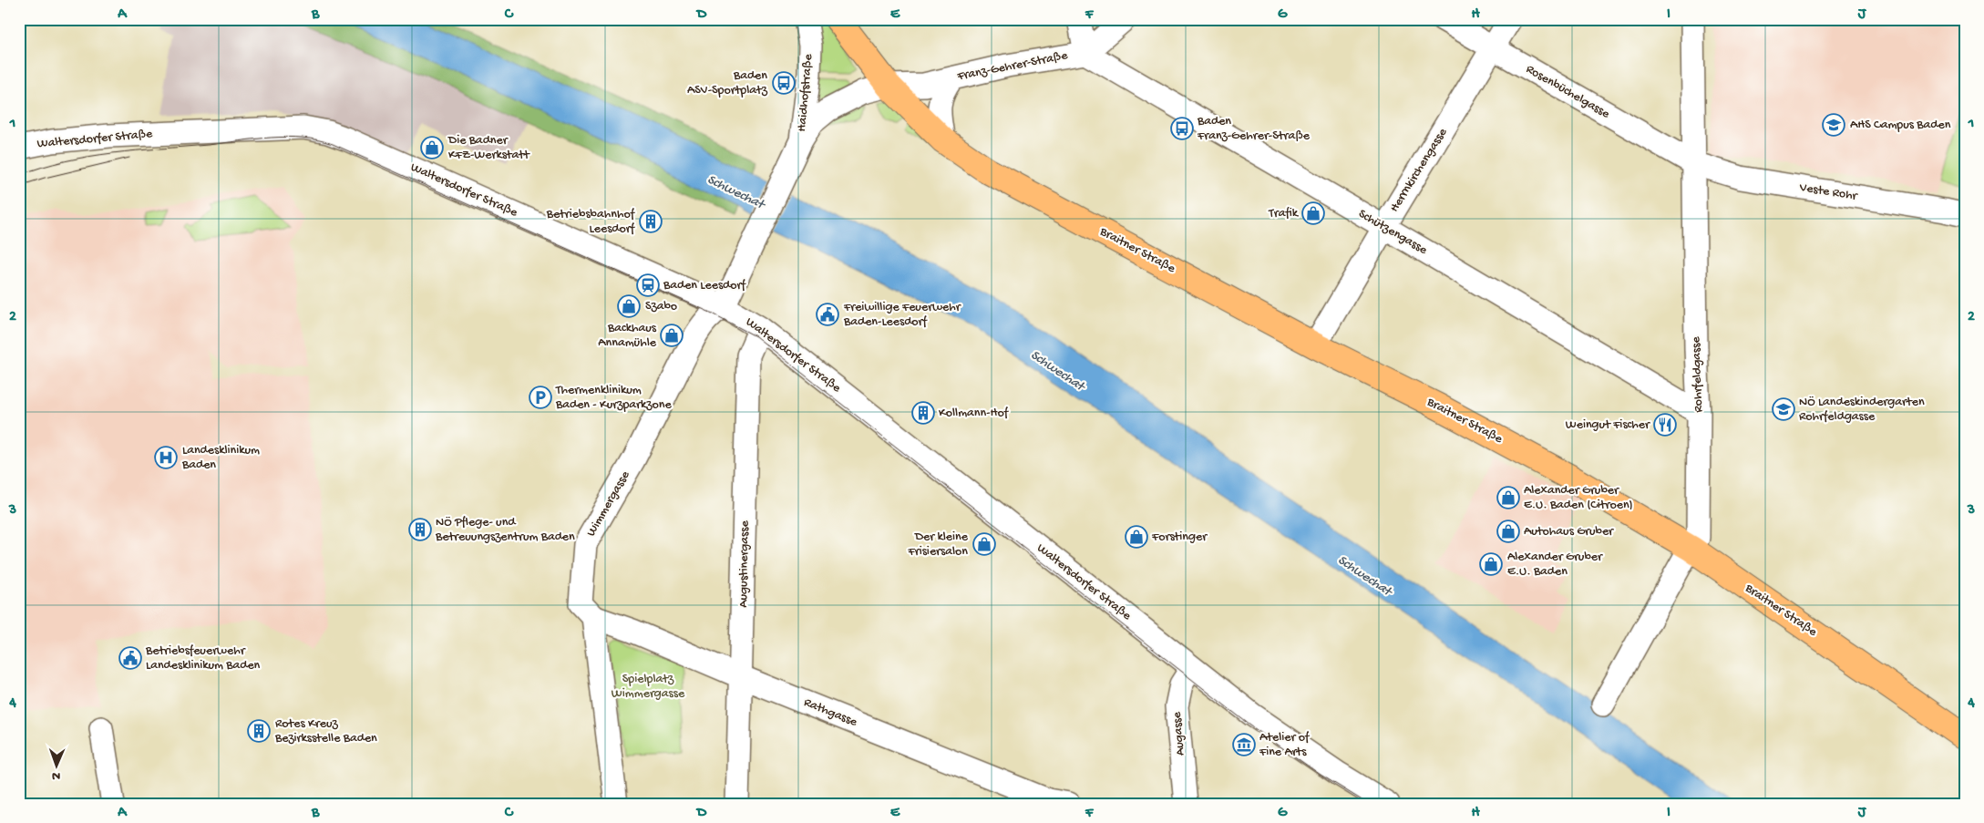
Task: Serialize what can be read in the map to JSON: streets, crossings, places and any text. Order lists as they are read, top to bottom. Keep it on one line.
{"streets":{"main road":["Braitner Straße"],"street":["Franz-Gehrer-Straße","Rosenbüchelgasse","Haidhofstraße","Waltersdorfer Straße","Herrnkirchengasse","Veste Rohr","Schützengasse","Rohrfeldgasse","Wimmergasse","Augustinergasse","Rathgasse","Augasse"]},"crossings":[["Franz-Gehrer-Straße","Haidhofstraße"],["Franz-Gehrer-Straße","Schützengasse"],["Franz-Gehrer-Straße","Braitner Straße"],["Rosenbüchelgasse","Herrnkirchengasse"],["Rosenbüchelgasse","Veste Rohr"],["Rosenbüchelgasse","Rohrfeldgasse"],["Waltersdorfer Straße","Wimmergasse"],["Waltersdorfer Straße","Augustinergasse"],["Waltersdorfer Straße","Augasse"],["Herrnkirchengasse","Schützengasse"],["Herrnkirchengasse","Braitner Straße"],["Veste Rohr","Rohrfeldgasse"],["Schützengasse","Rohrfeldgasse"],["Braitner Straße","Rohrfeldgasse"],["Wimmergasse","Rathgasse"],["Augustinergasse","Rathgasse"]],"water":["Schwechat"],"parks":["Spielplatz Wimmergasse"],"places":{"bus stop":["Baden ASV-Sportplatz","Baden Franz-Gehrer-Straße"],"school or university":["AHS Campus Baden","NÖ Landeskindergarten Rohrfeldgasse"],"shop":["Die Badner KFZ-Werkstatt","Trafik","Szabo","Backhaus Annamühle","Alexander Gruber E.U. Baden (Citroen)","Autohaus Gruber","Forstinger","Der kleine Frisiersalon","Alexander Gruber E.U. Baden"],"building":["Betriebsbahnhof Leesdorf","Kollmann-Hof","NÖ Pflege- und Betreuungszentrum Baden","Rotes Kreuz Bezirksstelle Baden"],"station":["Baden Leesdorf"],"public building":["Freiwillige Feuerwehr Baden-Leesdorf","Betriebsfeuerwehr Landesklinikum Baden"],"parking":["Thermenklinikum Baden - Kurzparkzone"],"restaurant":["Weingut Fischer"],"hospital":["Landesklinikum Baden"],"museum":["Atelier of Fine Arts"]},"north":"bottom","grid":{"columns":["A","B","C","D","E","F","G","H","I","J"],"rows":["1","2","3","4"]}}
